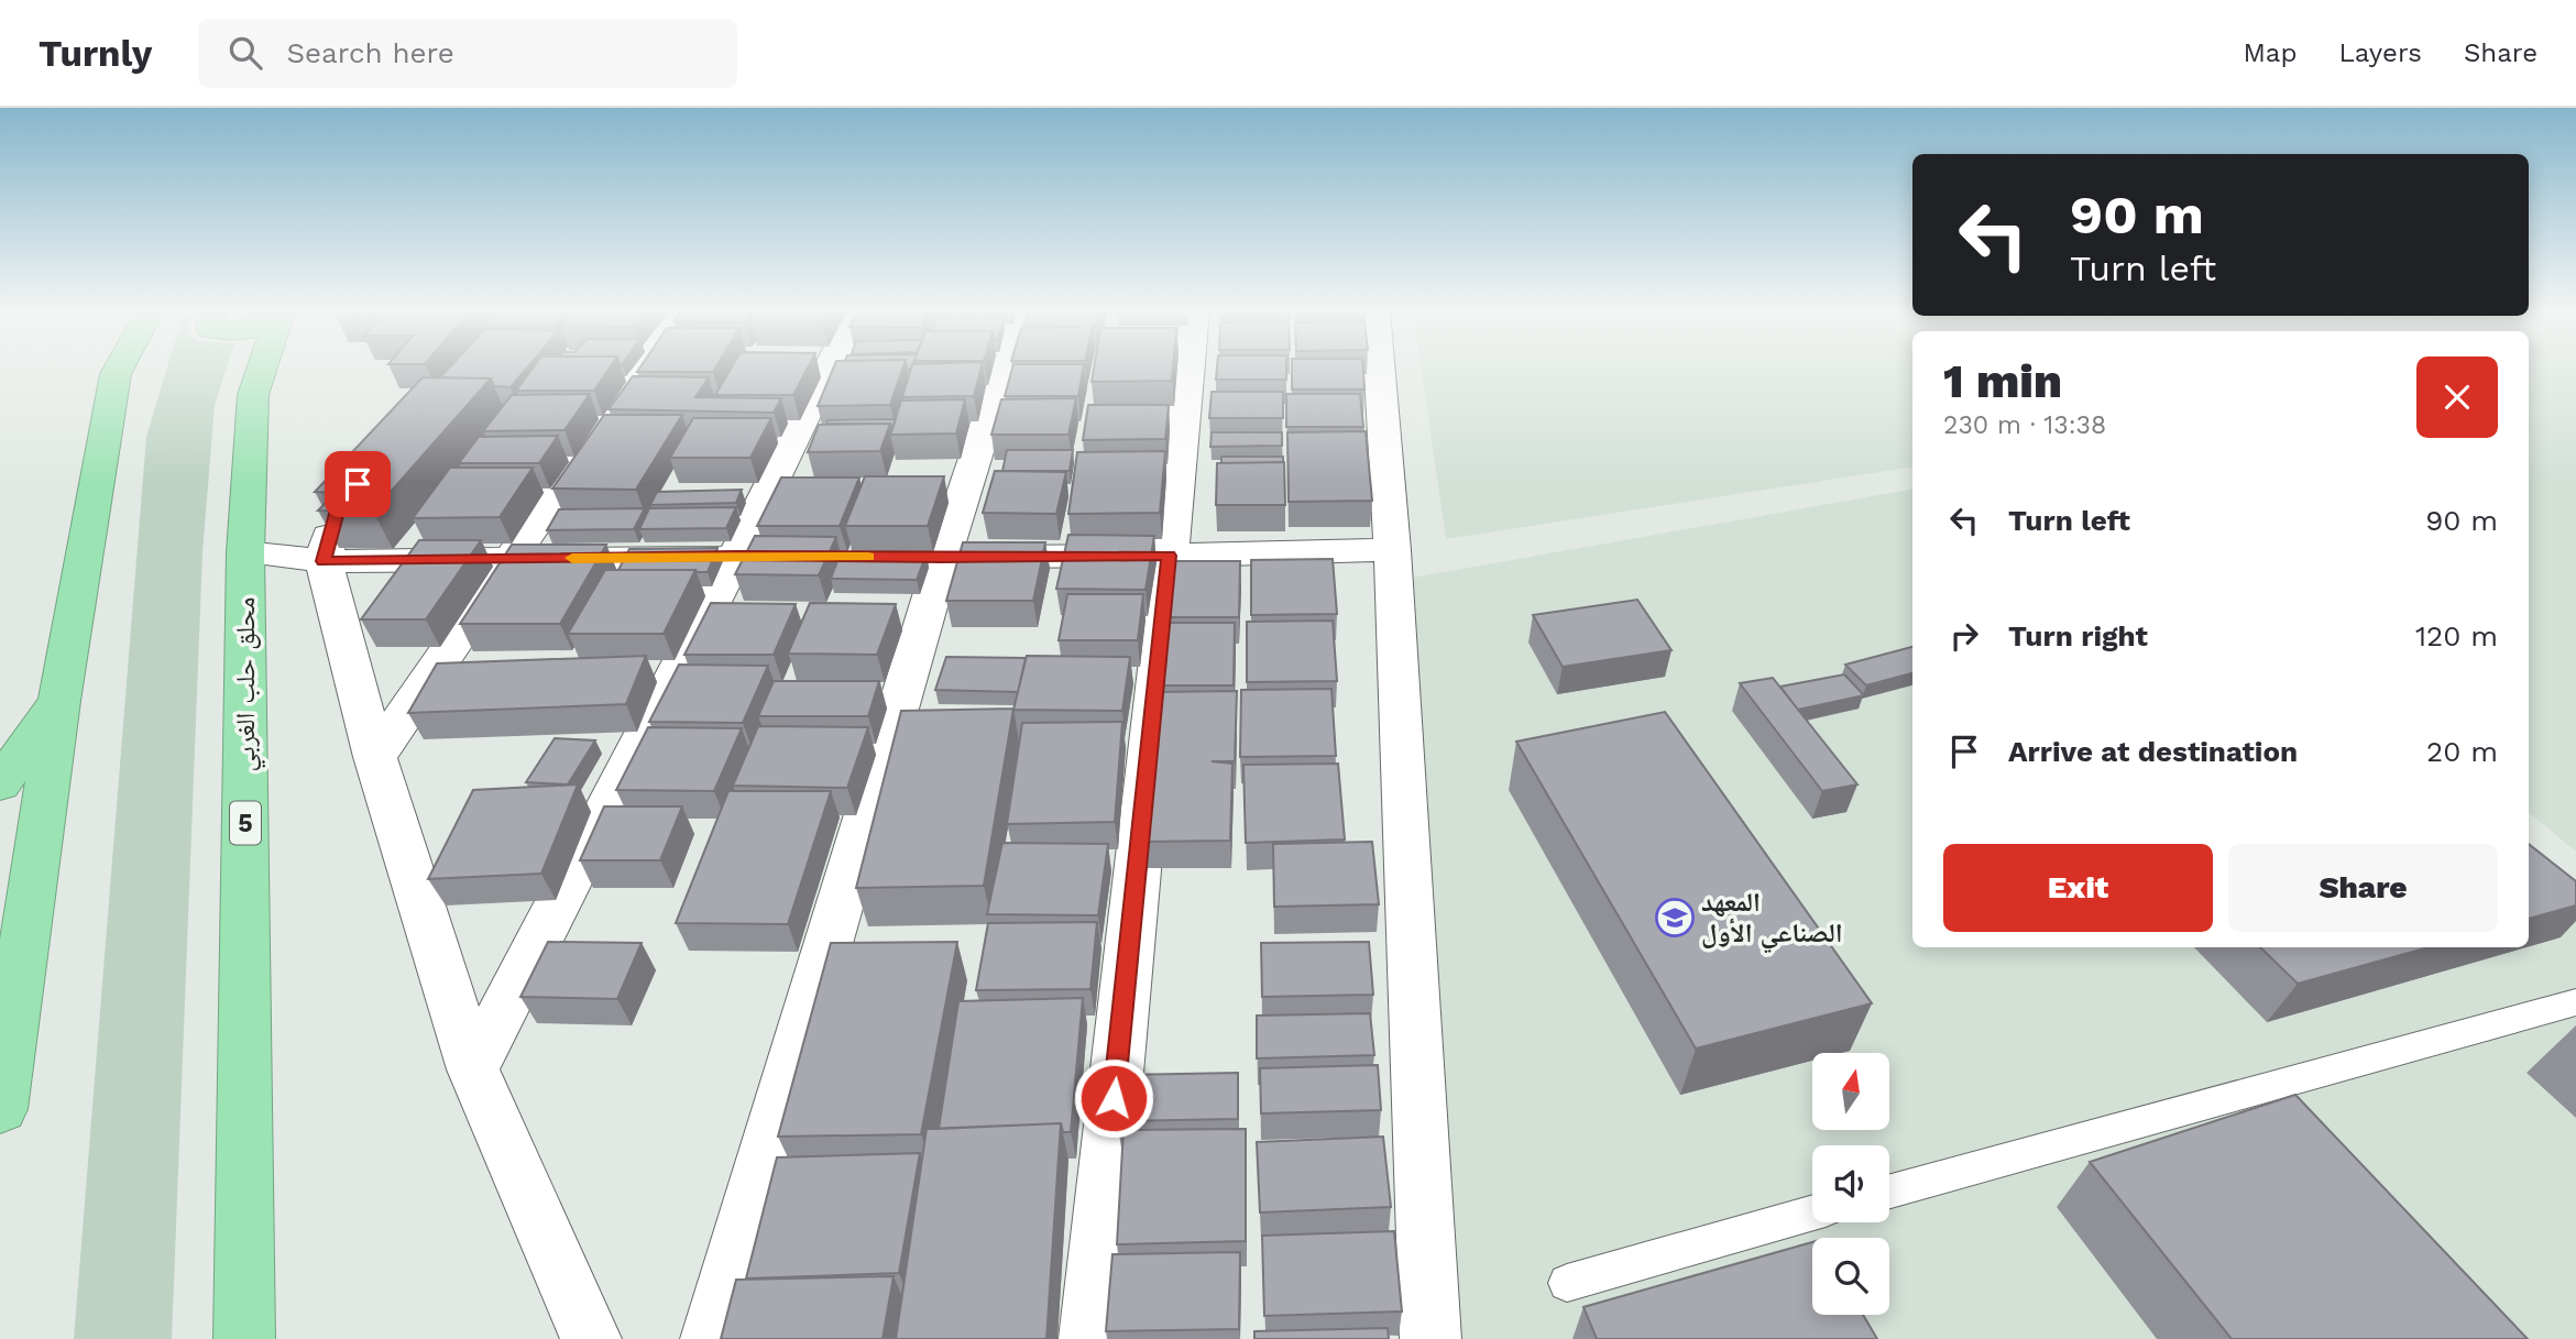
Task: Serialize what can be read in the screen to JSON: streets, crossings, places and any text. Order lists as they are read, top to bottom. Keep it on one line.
{"streets":{"highway":["محلق حلب الغربي","5"]},"places":{"school or university":["المعهد الصناعي الأول"]},"north":"top","page":{"header":"Turnly","search":"Search here","nav":["Map","Layers","Share"],"turn":["90 m","Turn left"],"heading":["1 min","230 m · 13:38"],"list":[{"name":"Turn left","value":"90 m"},{"name":"Turn right","value":"120 m"},{"name":"Arrive at destination","value":"20 m"}],"buttons":["Exit","Share"]}}
